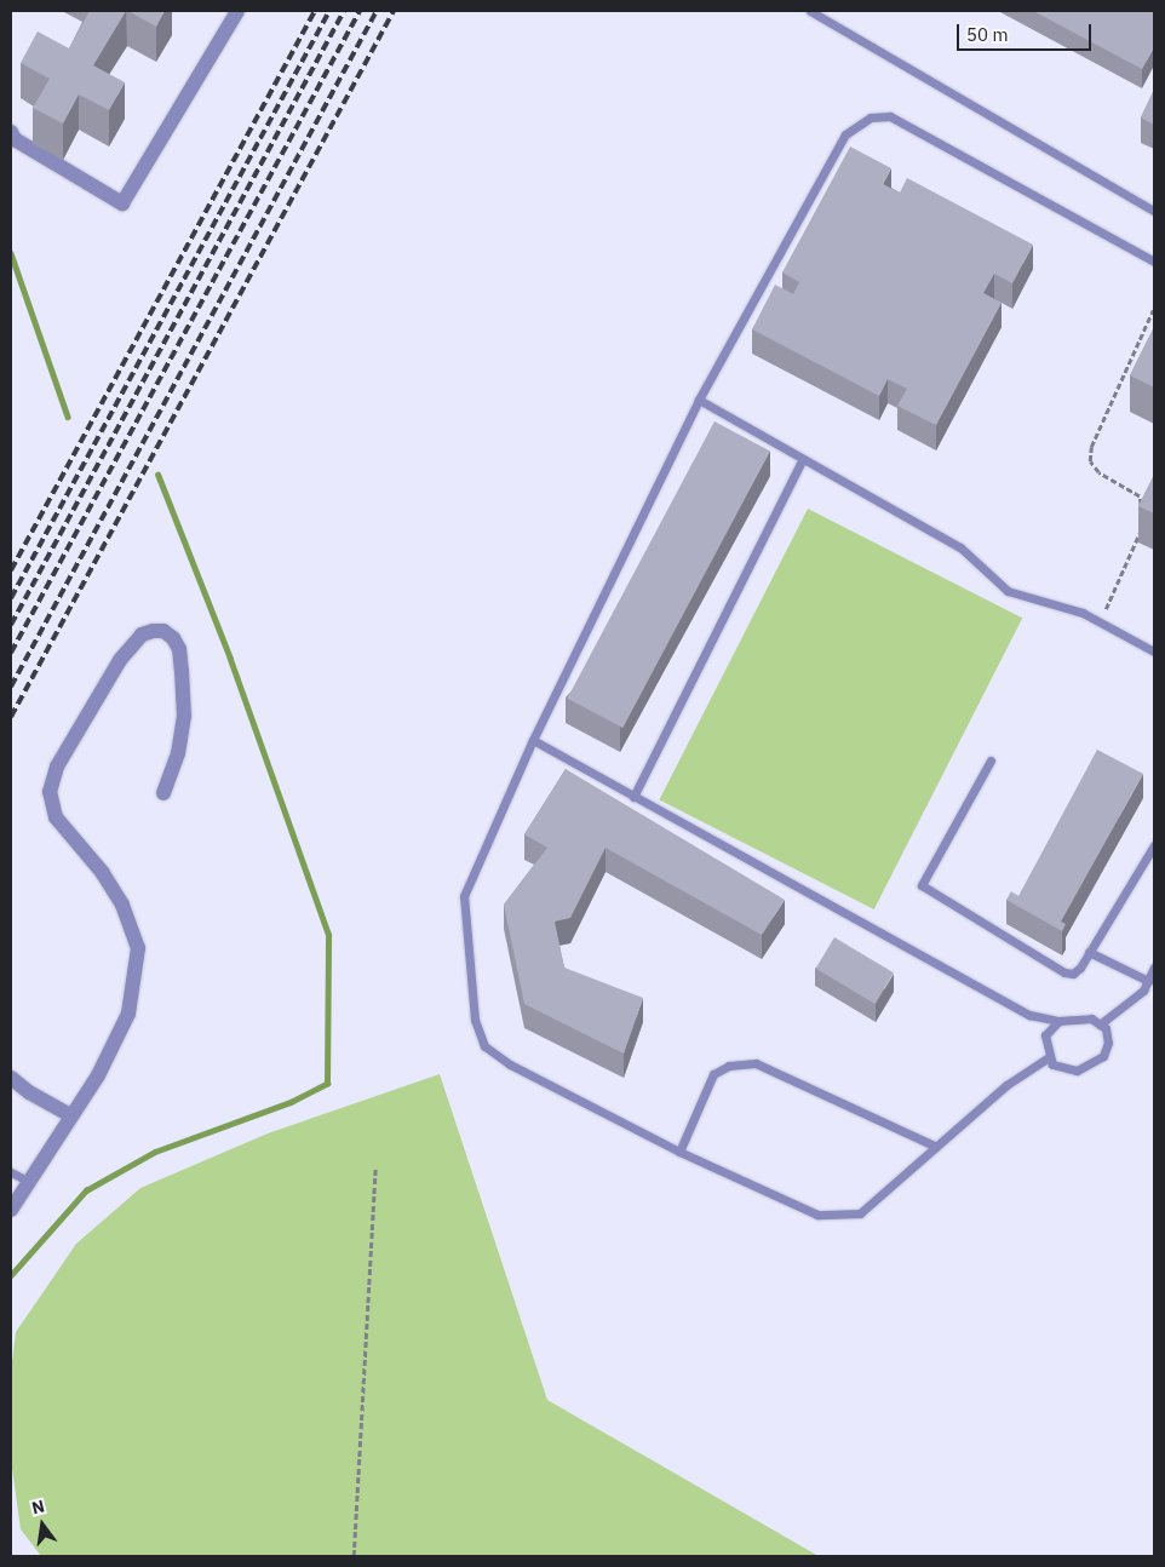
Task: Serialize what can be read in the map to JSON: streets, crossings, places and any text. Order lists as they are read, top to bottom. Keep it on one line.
{"scale_bar":"50 m","north":"top"}
